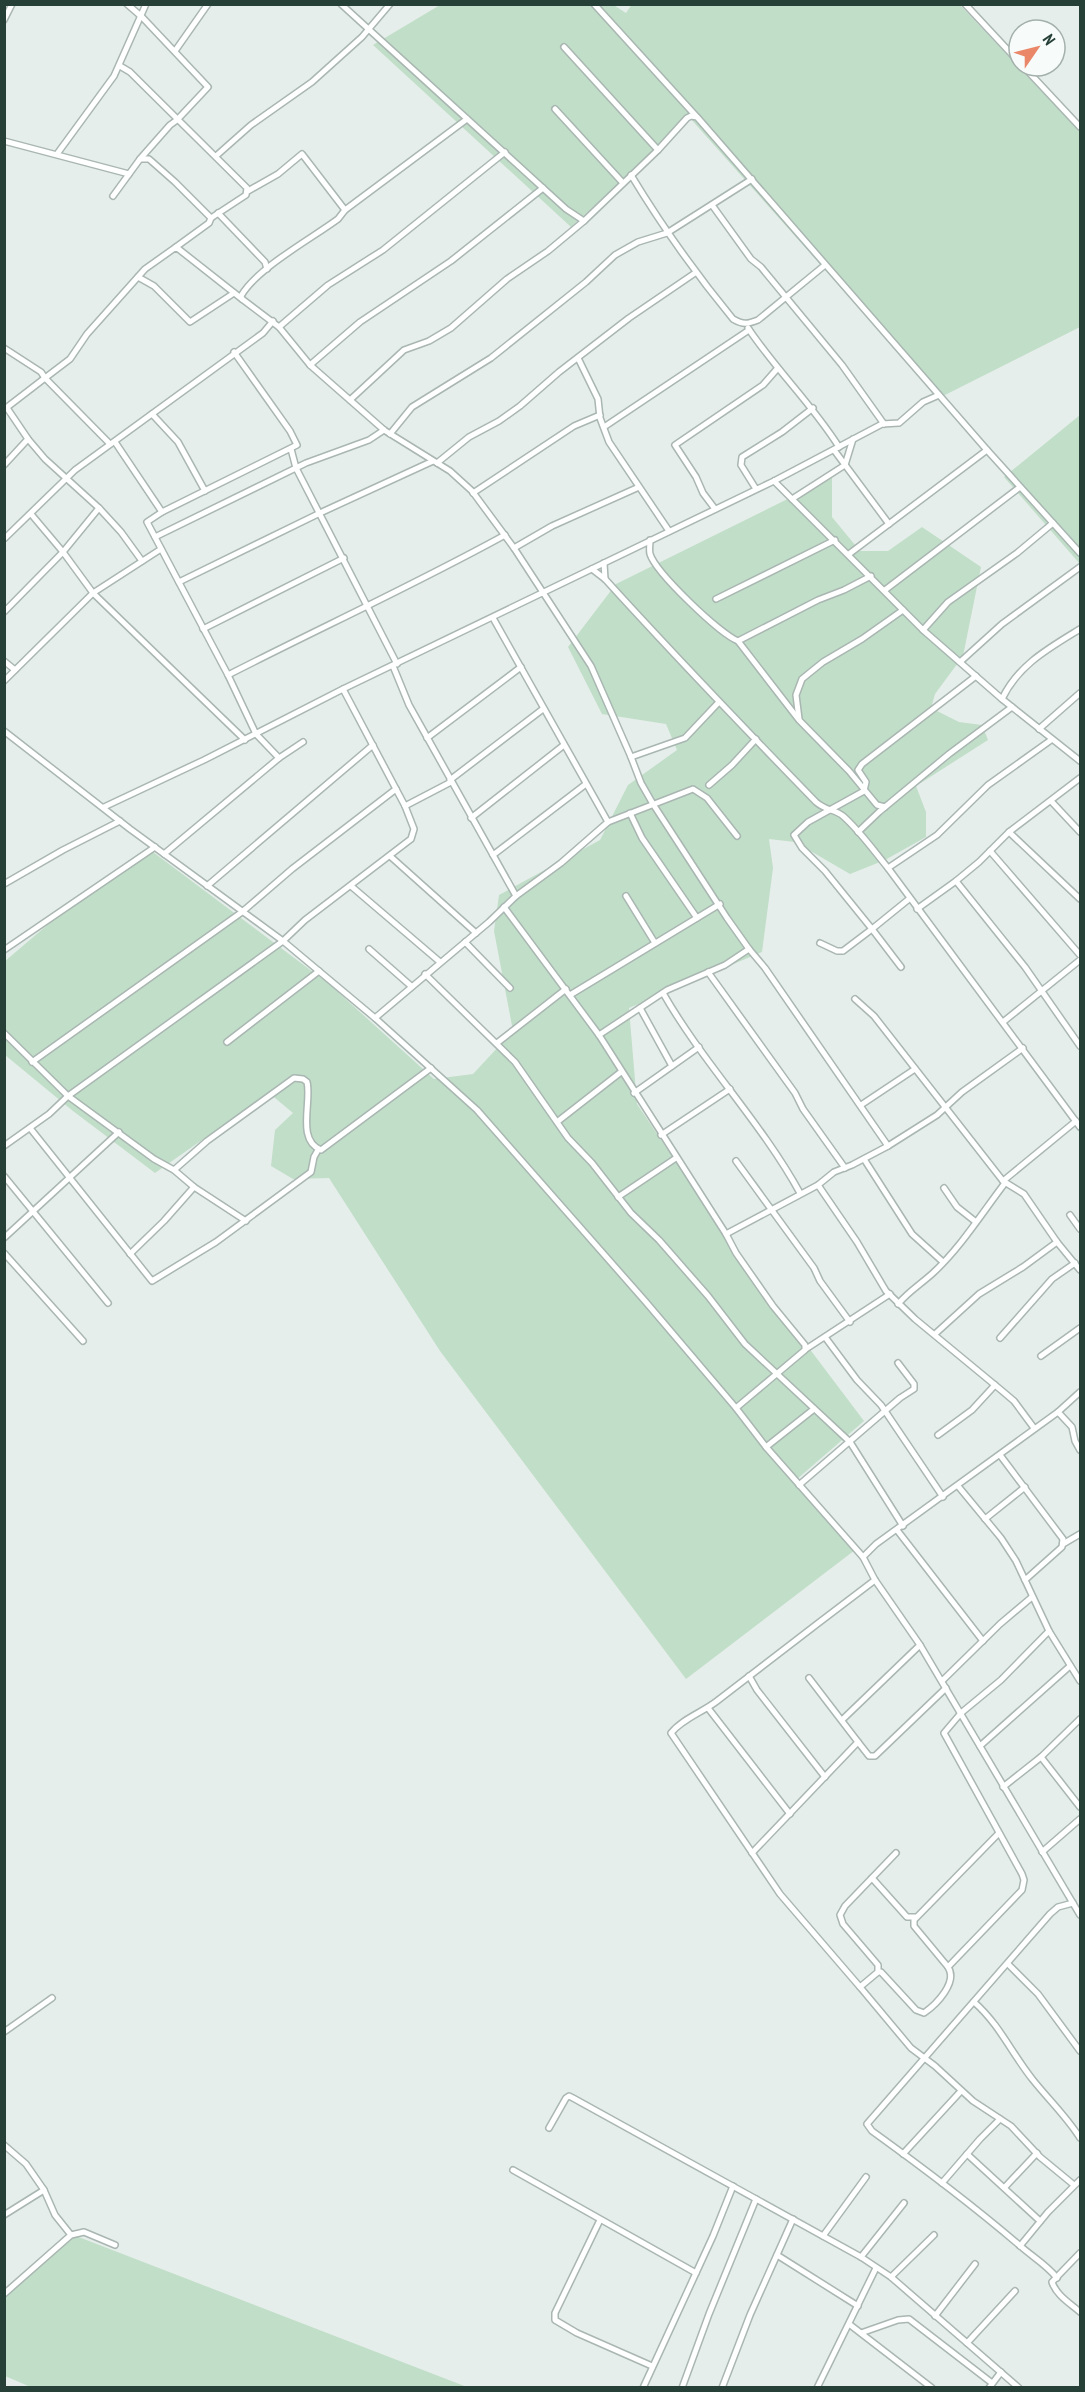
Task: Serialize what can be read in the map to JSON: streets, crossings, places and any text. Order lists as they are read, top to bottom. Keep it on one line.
{"north":"top right"}
